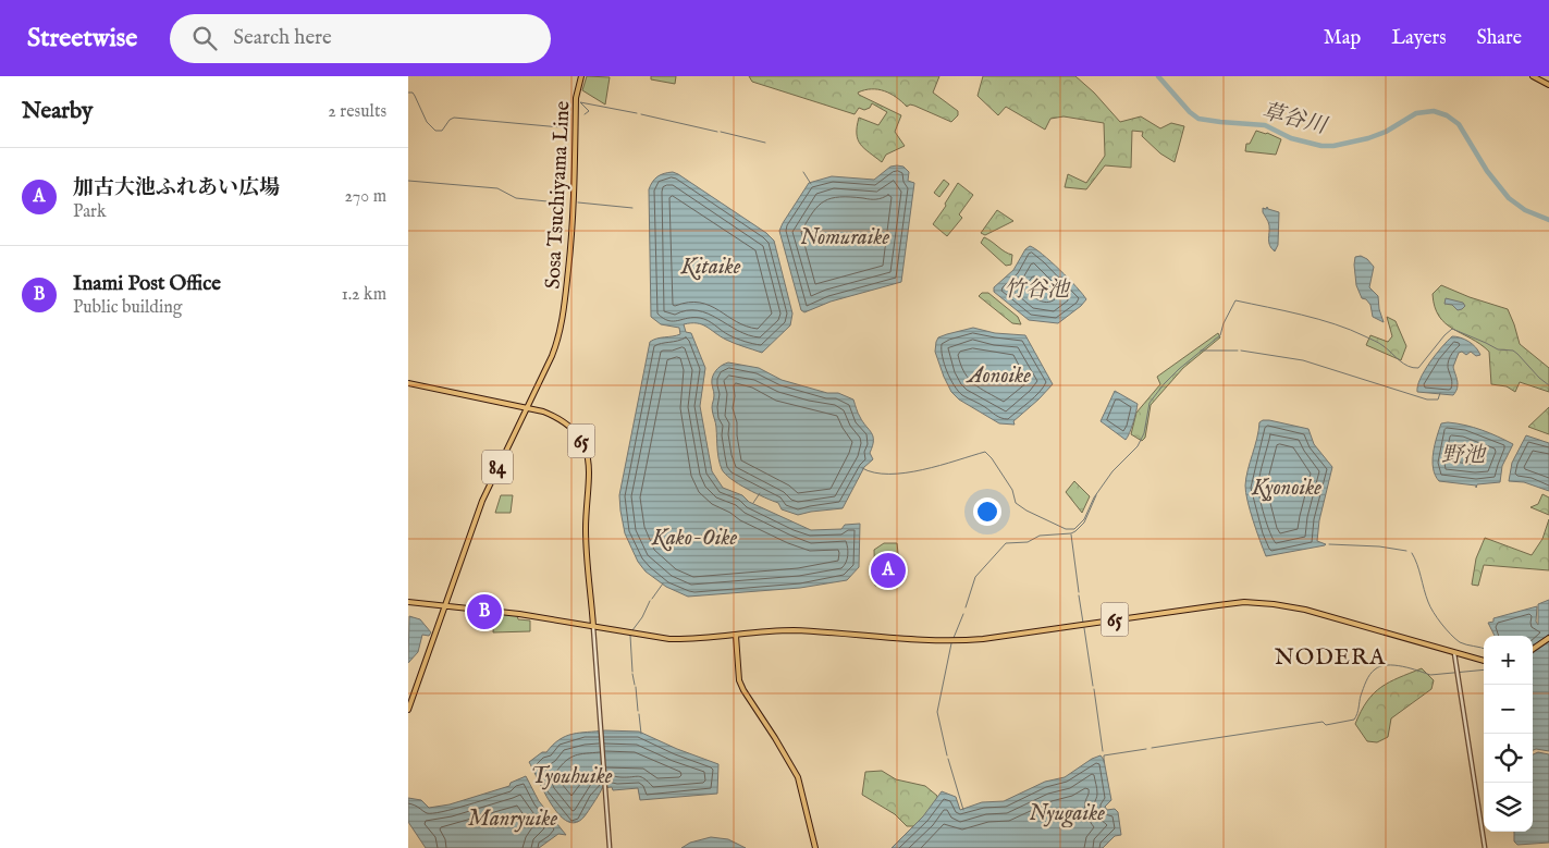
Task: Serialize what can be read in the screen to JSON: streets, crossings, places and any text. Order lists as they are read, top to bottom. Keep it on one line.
{"streets":{"main road":["Sosa Tsuchiyama Line","65","84"]},"crossings":[["Sosa Tsuchiyama Line","65"]],"districts":["NODERA"],"water":["草谷川","Nomuraike","Kitaike","竹谷池","Aonoike","野池","Kyonoike","Kako-Oike","Tyouhuike","Nyugaike","Manryuike"],"page":{"header":"Streetwise","search":"Search here","nav":["Map","Layers","Share"],"heading":["Nearby","2 results"],"list":[{"mark":"A","name":"加古大池ふれあい広場","note":"Park","value":"270 m"},{"mark":"B","name":"Inami Post Office","note":"Public building","value":"1.2 km"}],"pins":["A","B"],"map_buttons":["+","−"]}}
